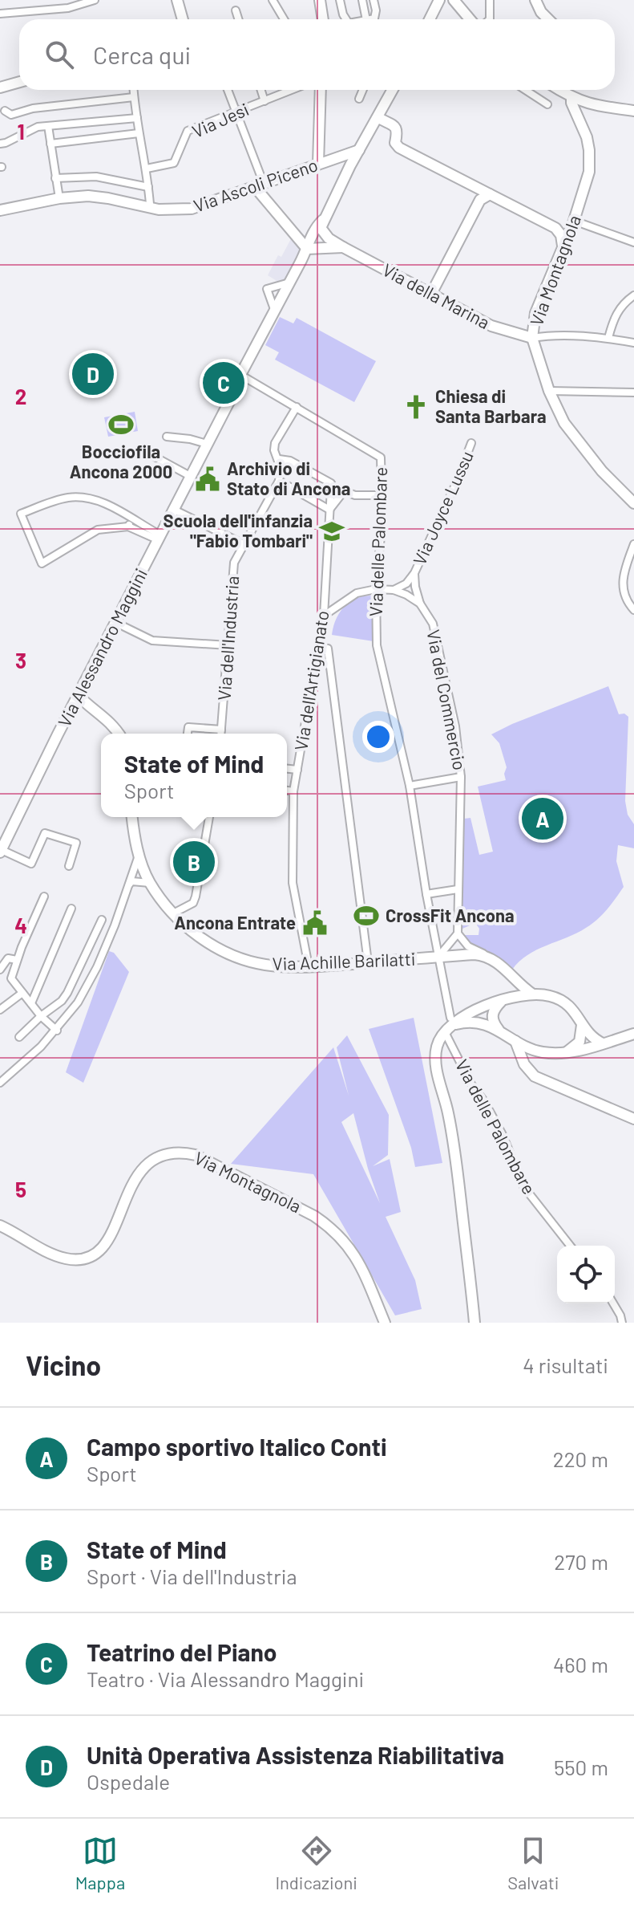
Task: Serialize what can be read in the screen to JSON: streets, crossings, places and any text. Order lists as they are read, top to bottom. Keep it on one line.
{"streets":{"main road":["Via Ascoli Piceno","Via Montagnola","Via della Marina","Via Alessandro Maggini","Via Achille Barilatti"],"street":["Via Jesi","Via Joyce Lussu","Via delle Palombare","Via dell'Industria","Via dell'Artigianato","Via del Commercio"]},"crossings":[["Via Ascoli Piceno","Via Alessandro Maggini"],["Via Montagnola","Via della Marina"],["Via della Marina","Via Alessandro Maggini"],["Via Joyce Lussu","Via del Commercio"],["Via delle Palombare","Via Alessandro Maggini"],["Via delle Palombare","Via del Commercio"],["Via delle Palombare","Via Achille Barilatti"],["Via dell'Artigianato","Via del Commercio"],["Via dell'Artigianato","Via Achille Barilatti"]],"places":{"church":["Chiesa di Santa Barbara"],"sports":["Bocciofila Ancona 2000","CrossFit Ancona"],"public building":["Archivio di Stato di Ancona","Ancona Entrate"],"school or university":["Scuola dell'infanzia \"Fabio Tombari\""]},"page":{"search":"Cerca qui","pins":["D","C","A","B"],"popup":["State of Mind","Sport"],"heading":["Vicino","4 risultati"],"list":[{"mark":"A","name":"Campo sportivo Italico Conti","note":"Sport","value":"220 m"},{"mark":"B","name":"State of Mind","note":"Sport · Via dell'Industria","value":"270 m"},{"mark":"C","name":"Teatrino del Piano","note":"Teatro · Via Alessandro Maggini","value":"460 m"},{"mark":"D","name":"Unità Operativa Assistenza Riabilitativa","note":"Ospedale","value":"550 m"}],"nav":["Mappa","Indicazioni","Salvati"]},"grid":{"rows":["1","2","3","4","5"]}}
